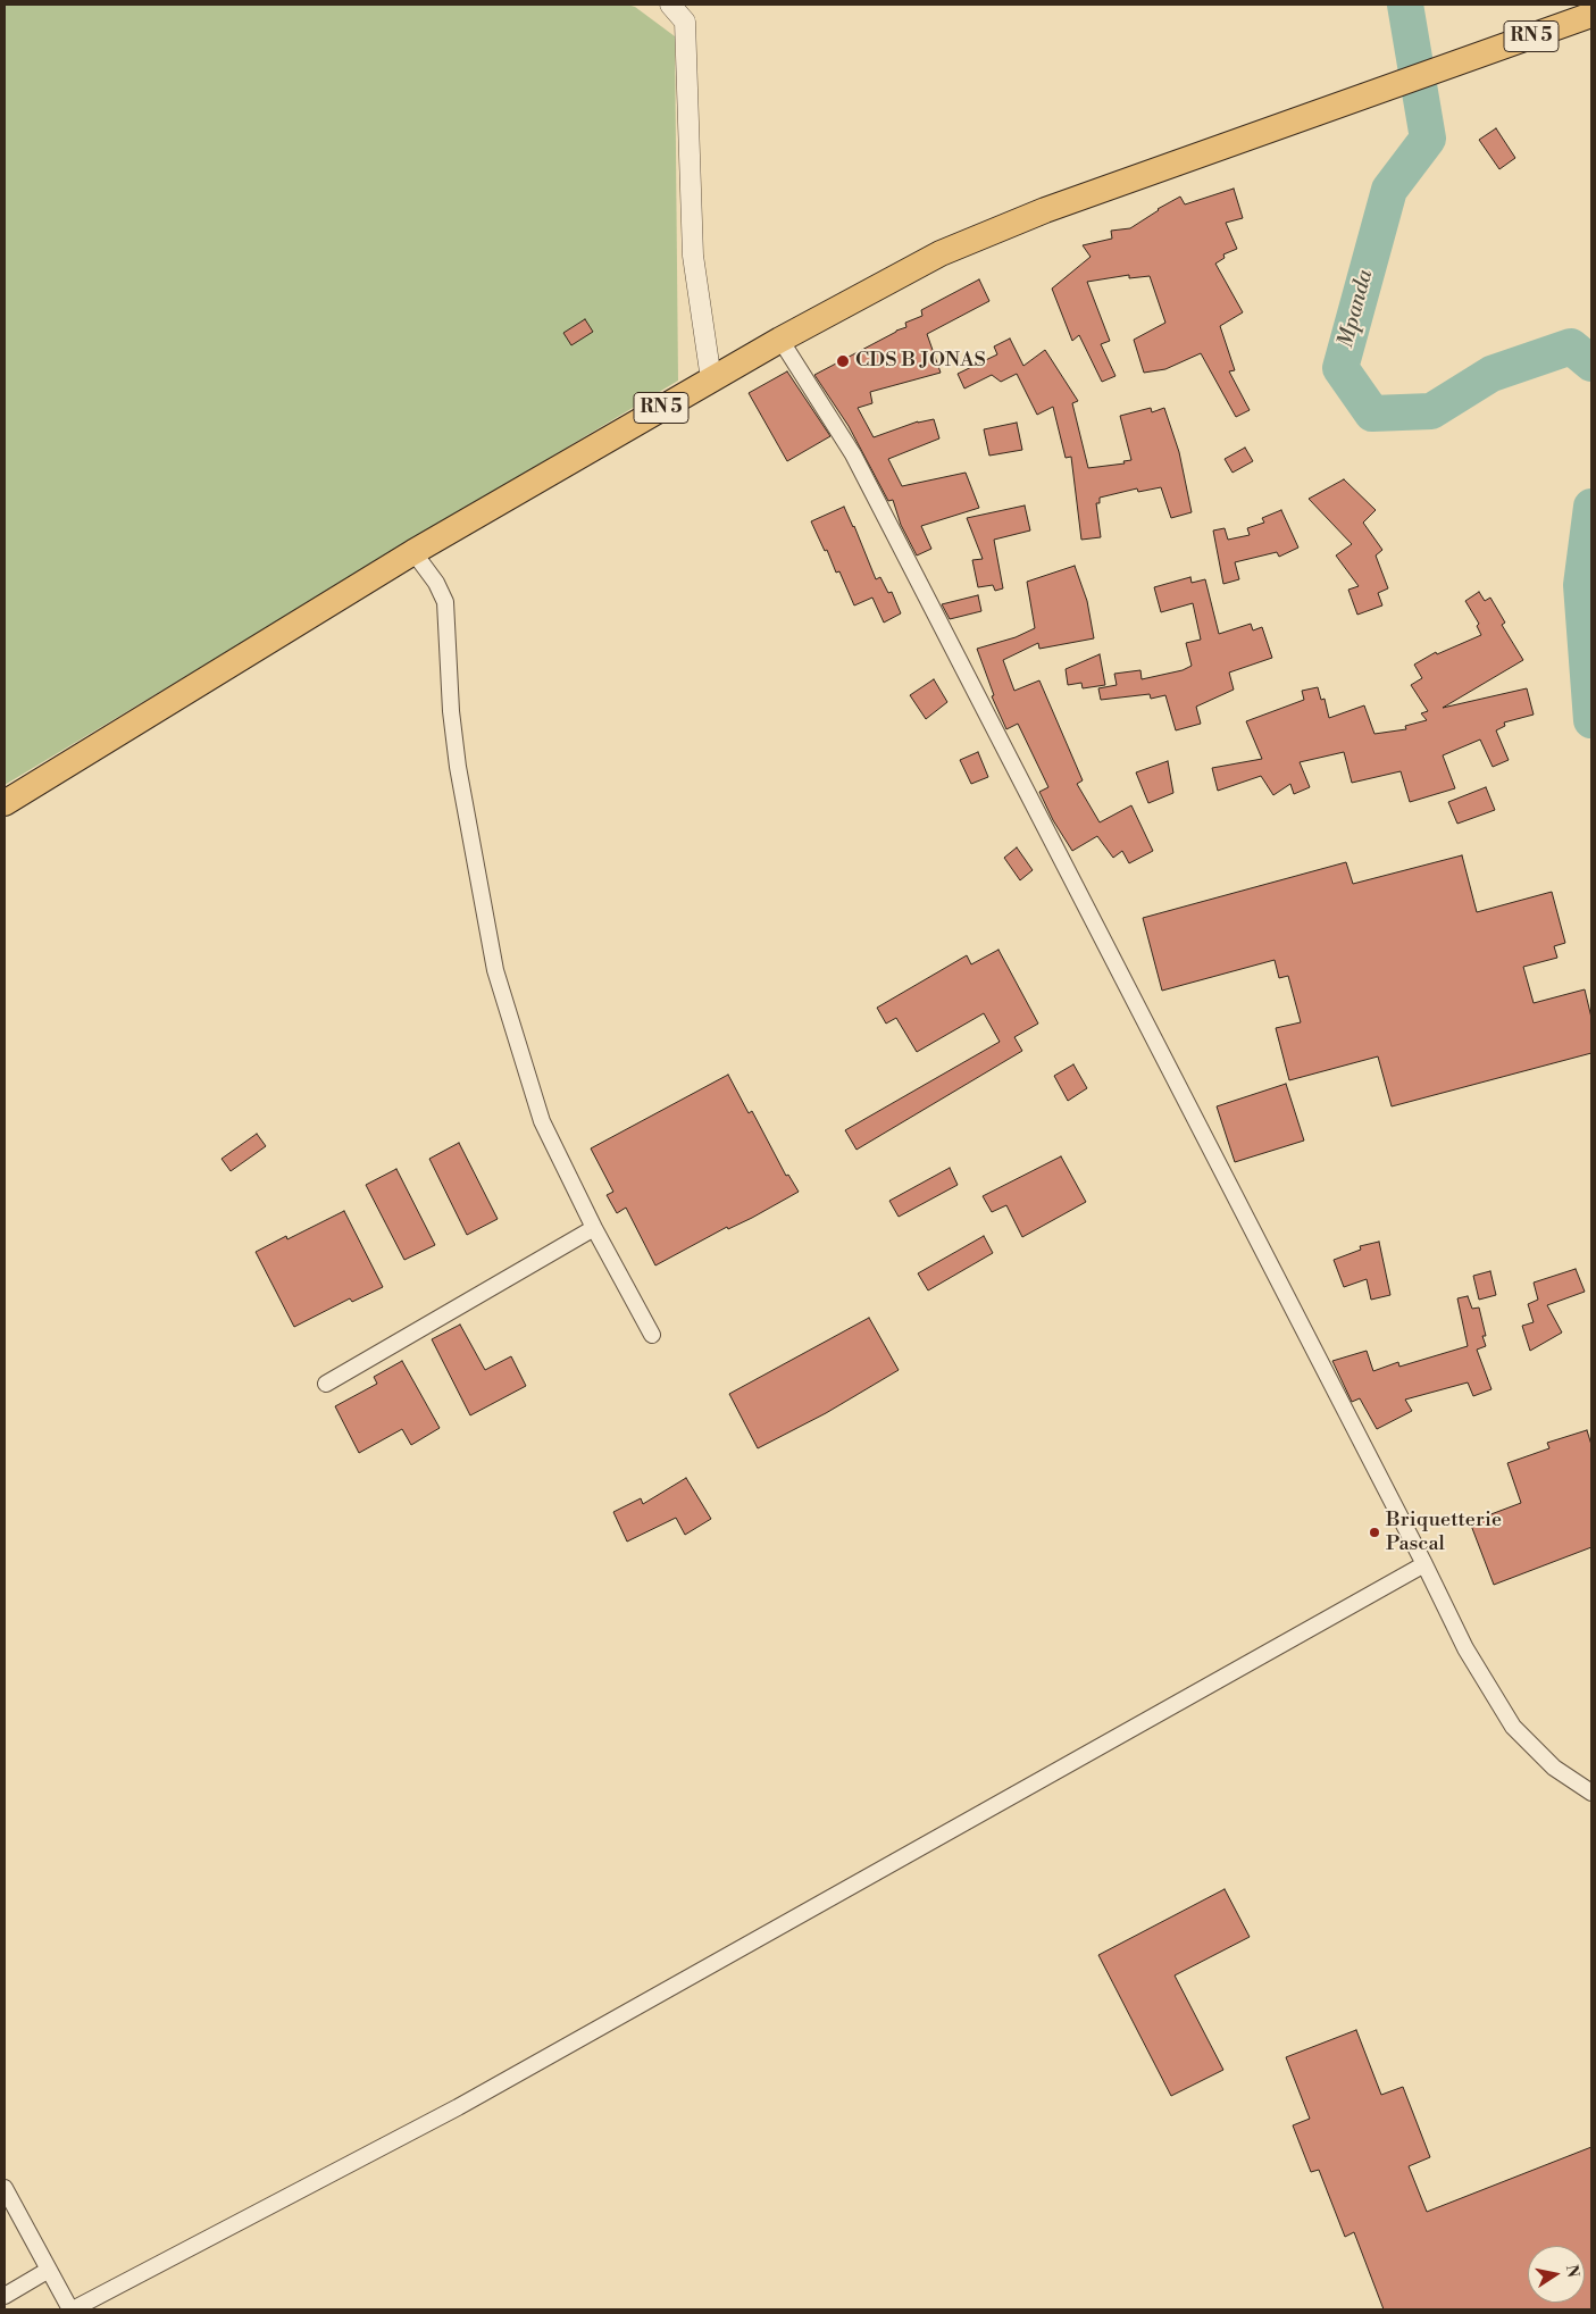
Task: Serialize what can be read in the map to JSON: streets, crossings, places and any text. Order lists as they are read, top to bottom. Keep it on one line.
{"streets":{"main road":["RN 5"]},"water":["Mpanda"],"places":["CDS B JONAS","Briquetterie Pascal"],"north":"right"}
